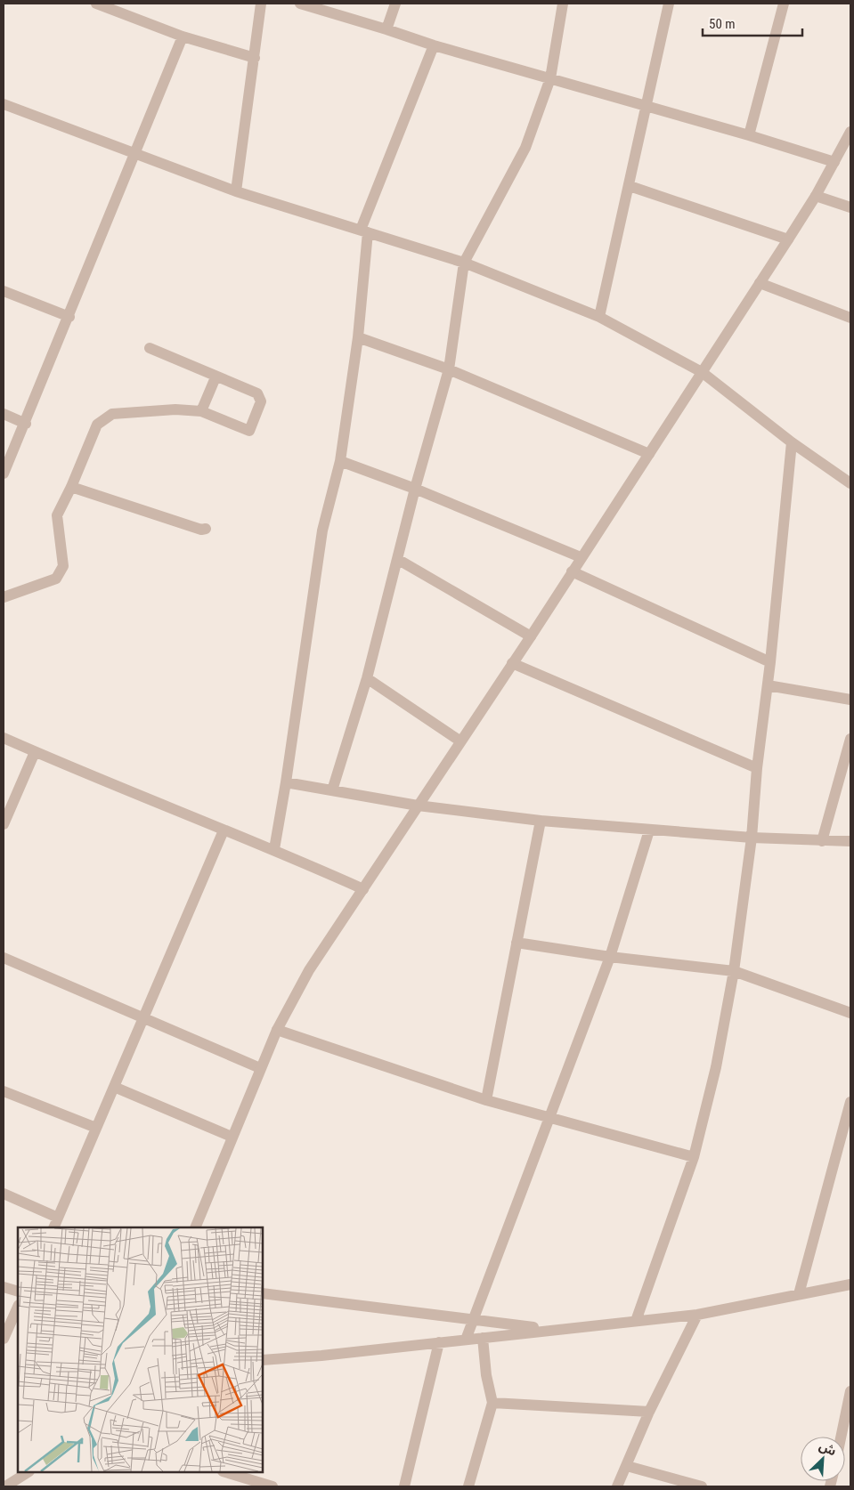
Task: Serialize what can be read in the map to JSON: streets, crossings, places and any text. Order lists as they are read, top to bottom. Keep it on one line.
{"scale_bar":"50 m","north":"top right"}
